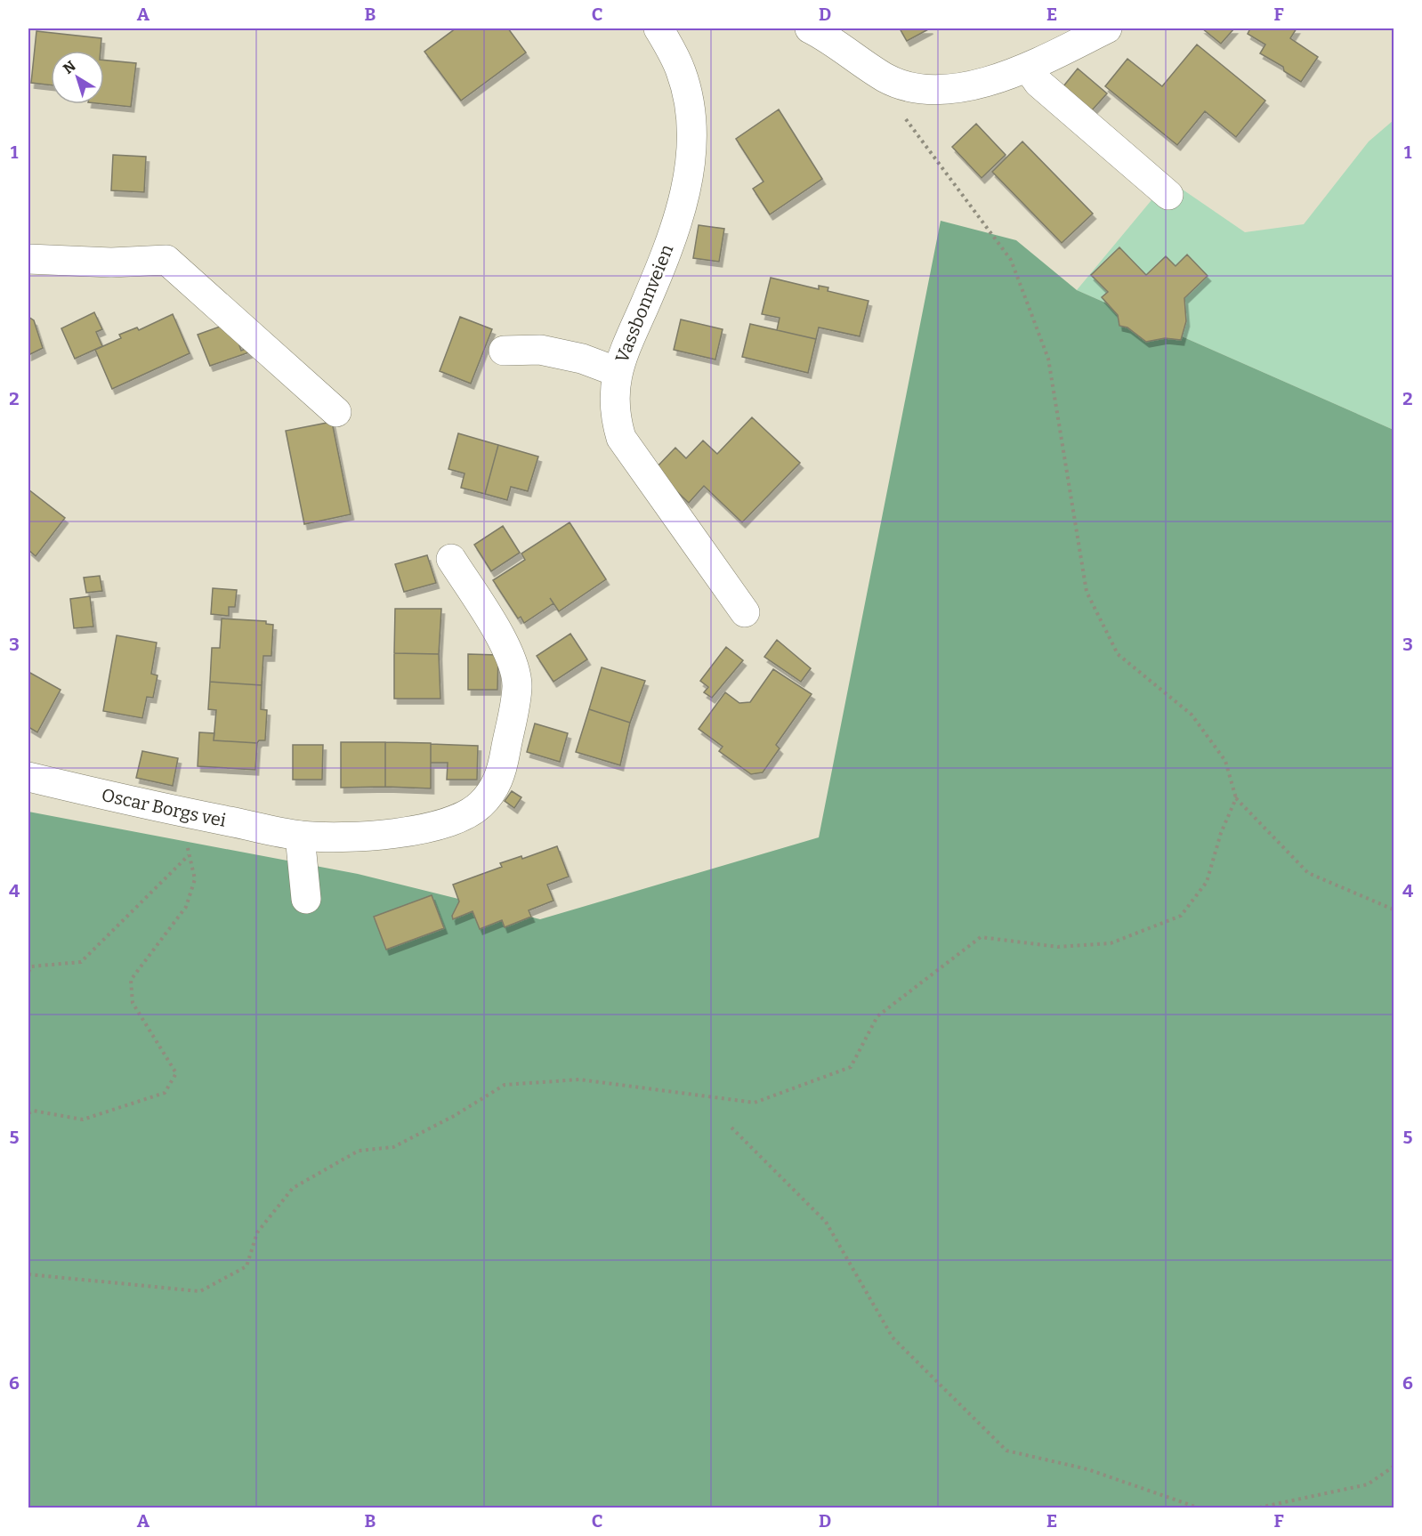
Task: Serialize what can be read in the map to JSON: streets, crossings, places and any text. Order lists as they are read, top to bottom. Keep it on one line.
{"streets":{"street":["Vassbonnveien","Oscar Borgs vei"]},"north":"top left","grid":{"columns":["A","B","C","D","E","F"],"rows":["1","2","3","4","5","6"]}}
